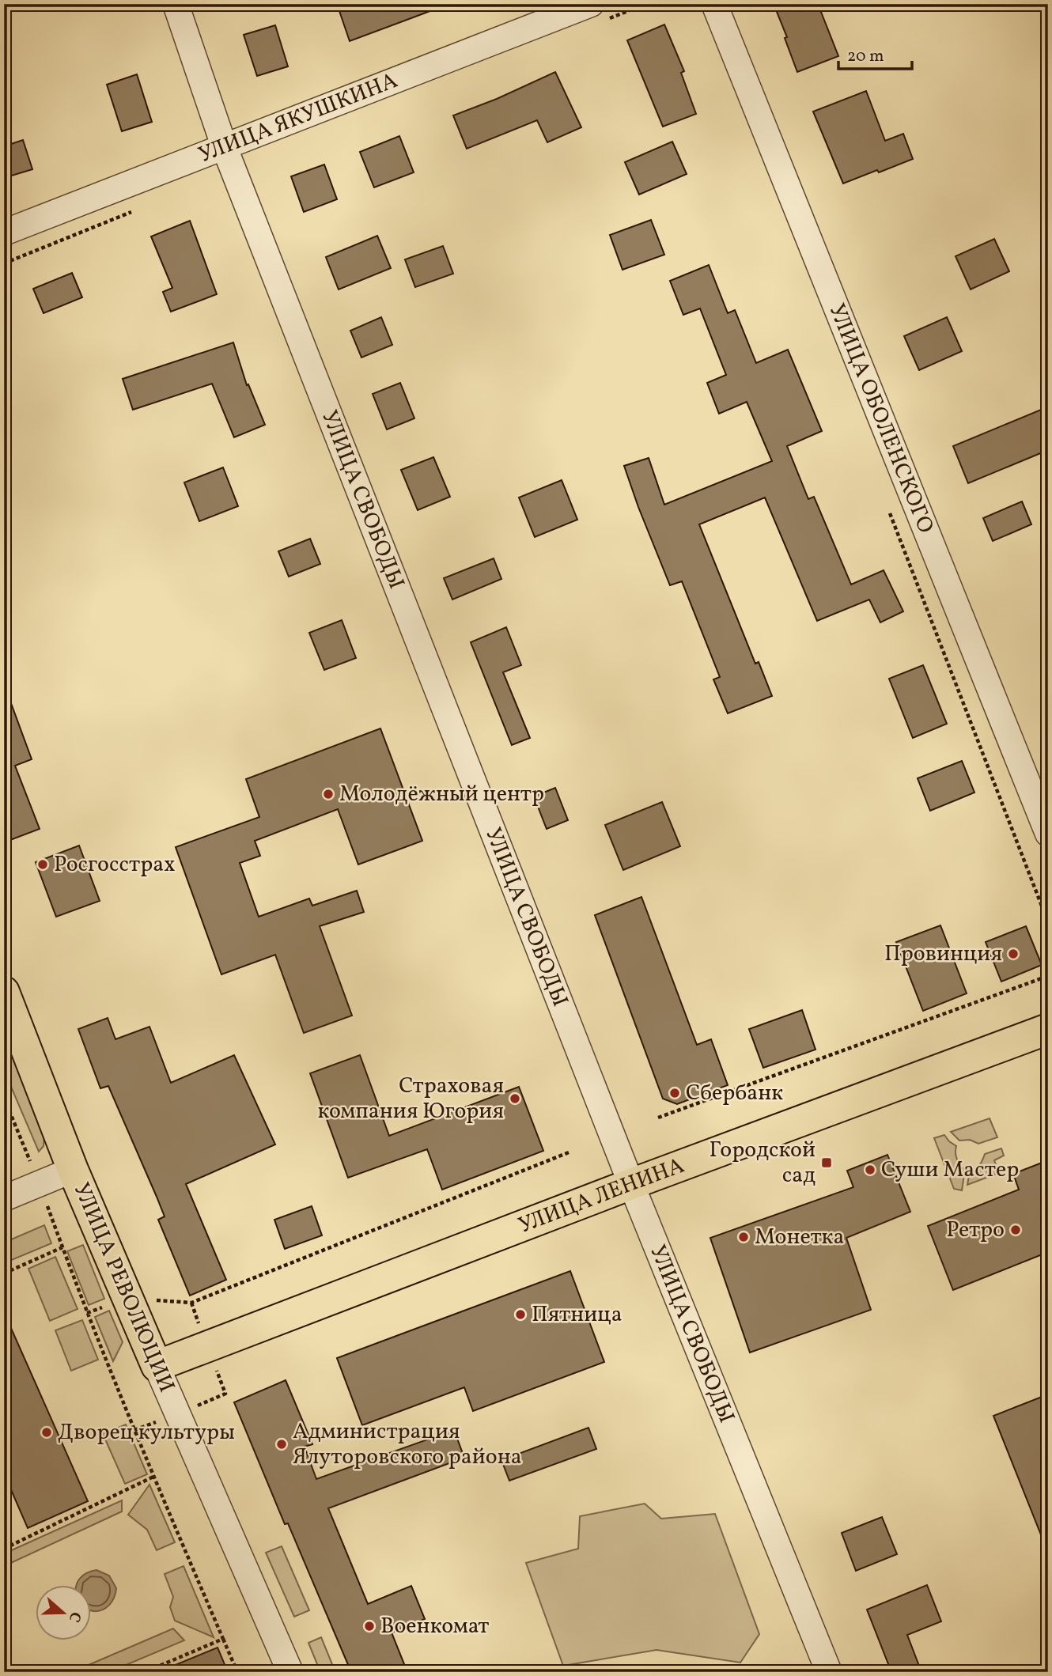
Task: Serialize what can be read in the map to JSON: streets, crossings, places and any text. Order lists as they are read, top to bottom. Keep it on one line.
{"streets":{"main road":["УЛИЦА ЛЕНИНА","УЛИЦА РЕВОЛЮЦИИ"],"street":["УЛИЦА ЯКУШКИНА","УЛИЦА ОБОЛЕНСКОГО","УЛИЦА СВОБОДЫ"]},"crossings":[["УЛИЦА ЯКУШКИНА","УЛИЦА СВОБОДЫ"],["УЛИЦА СВОБОДЫ","УЛИЦА ЛЕНИНА"],["УЛИЦА ЛЕНИНА","УЛИЦА РЕВОЛЮЦИИ"]],"places":{"other":["Молодёжный центр","Росгосстрах","Провинция","Сбербанк","Страховая компания Югория","Суши Мастер","Ретро","Монетка","Пятница","Дворец культуры","Администрация Ялуторовского района","Военкомат"],"transit":["Городской сад"]},"scale_bar":"20 m","north":"right"}
